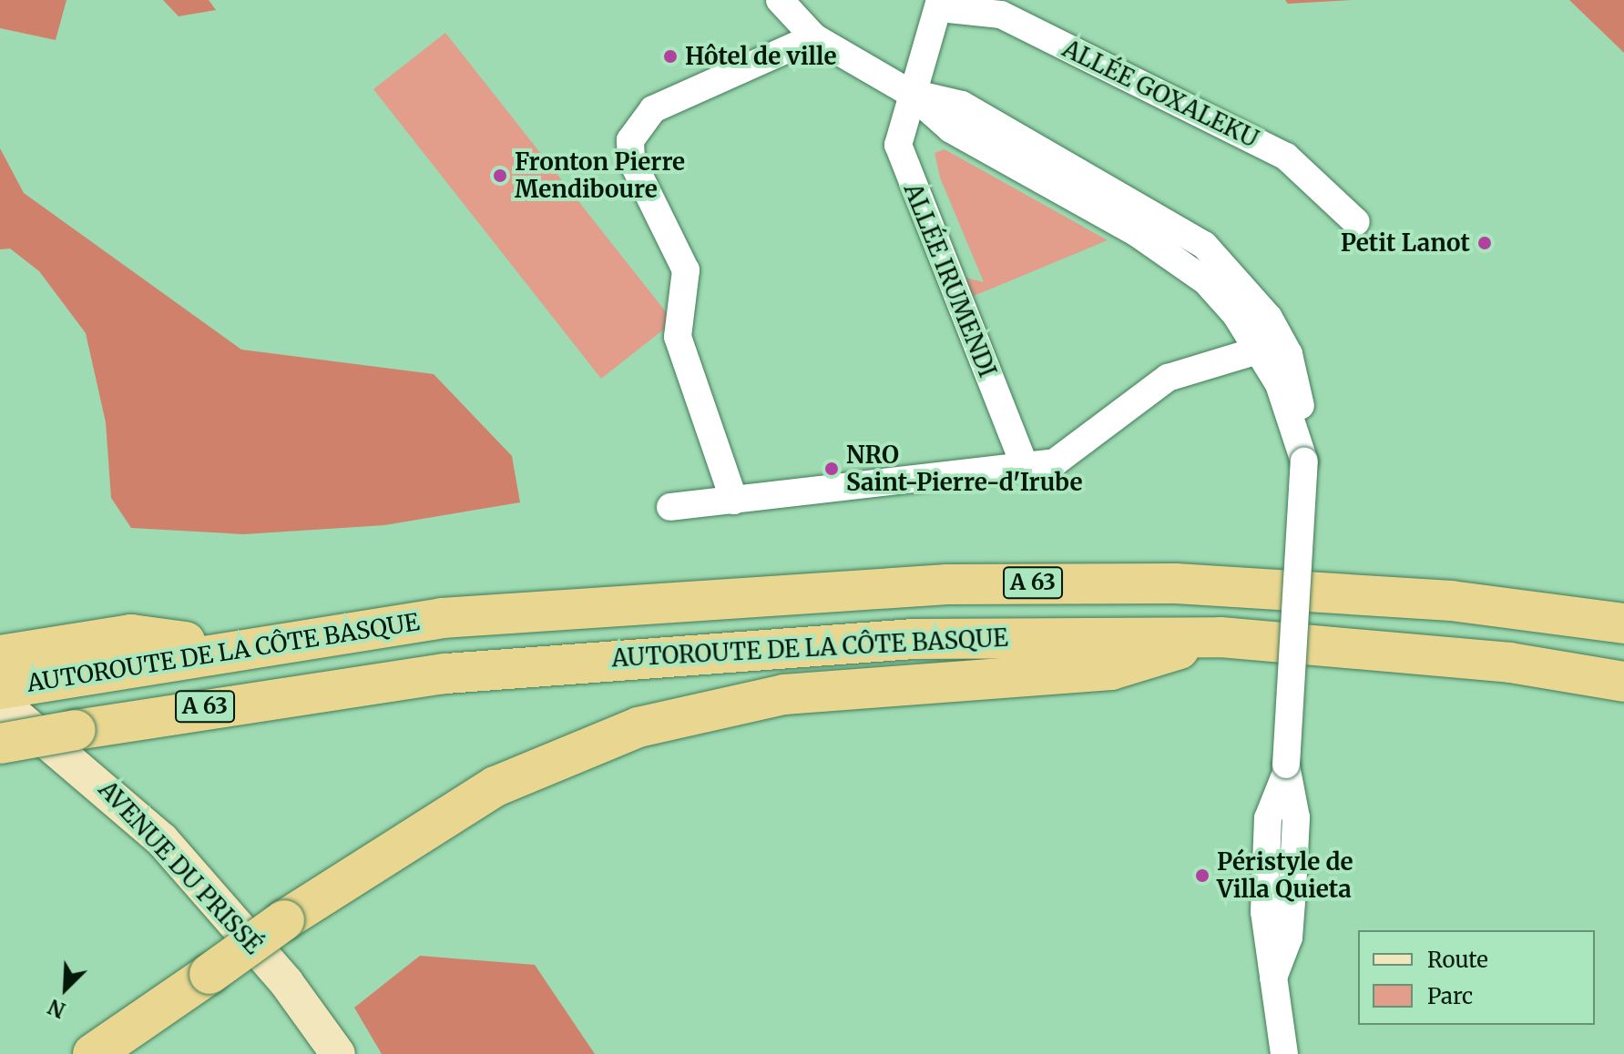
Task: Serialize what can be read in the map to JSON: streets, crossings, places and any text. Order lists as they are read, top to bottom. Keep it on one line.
{"streets":{"highway":["A 63","AUTOROUTE DE LA CÔTE BASQUE"],"main road":["AVENUE DU PRISSÉ"],"street":["ALLÉE GOXALEKU","ALLÉE IRUMENDI"]},"crossings":[["ALLÉE GOXALEKU","ALLÉE IRUMENDI"],["AUTOROUTE DE LA CÔTE BASQUE","AVENUE DU PRISSÉ"]],"places":["Hôtel de ville","Fronton Pierre Mendiboure","Petit Lanot","NRO Saint-Pierre-d'Irube","Péristyle de Villa Quieta"],"legend":["Route","Parc"],"north":"bottom left"}
